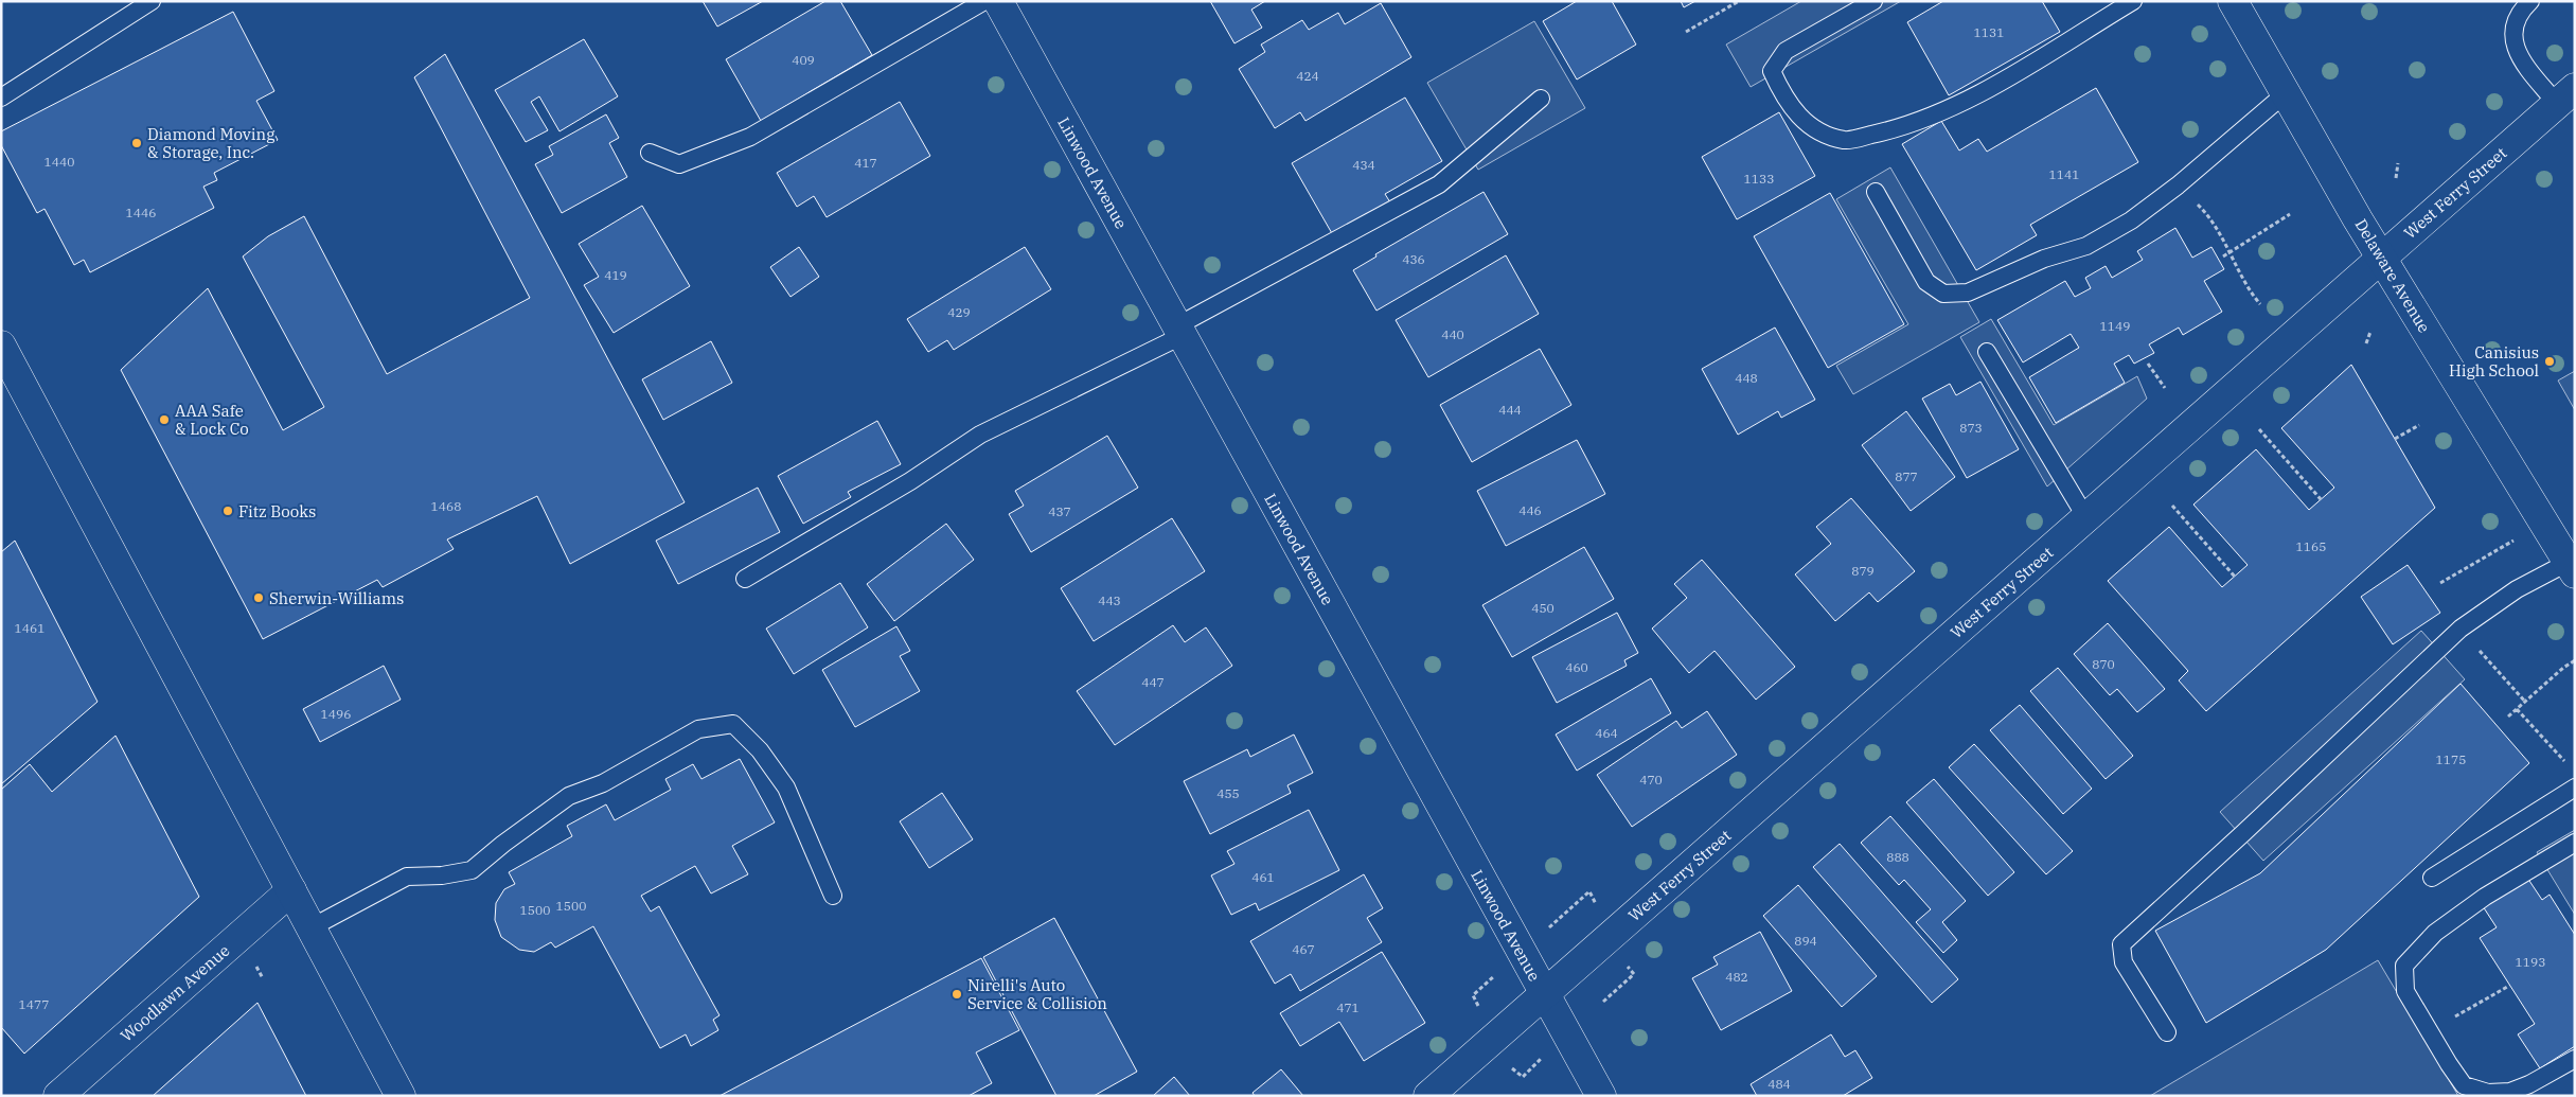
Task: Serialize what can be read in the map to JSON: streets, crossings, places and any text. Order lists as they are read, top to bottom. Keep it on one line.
{"streets":{"street":["Linwood Avenue","West Ferry Street","Delaware Avenue","Woodlawn Avenue"]},"crossings":[["Linwood Avenue","West Ferry Street"],["West Ferry Street","Delaware Avenue"]],"places":["Diamond Moving & Storage, Inc.","Canisius High School","AAA Safe & Lock Co","Fitz Books","Sherwin-Williams","Nirelli's Auto Service & Collision"],"house_numbers":["1131","409","424","1440","417","434","1141","1133","1446","436","419","429","1149","440","448","444","873","877","1468","446","437","1165","879","443","450","1461","870","460","447","1496","464","1175","470","455","888","461","1500","1500","894","467","1193","482","1477","471","484"]}
